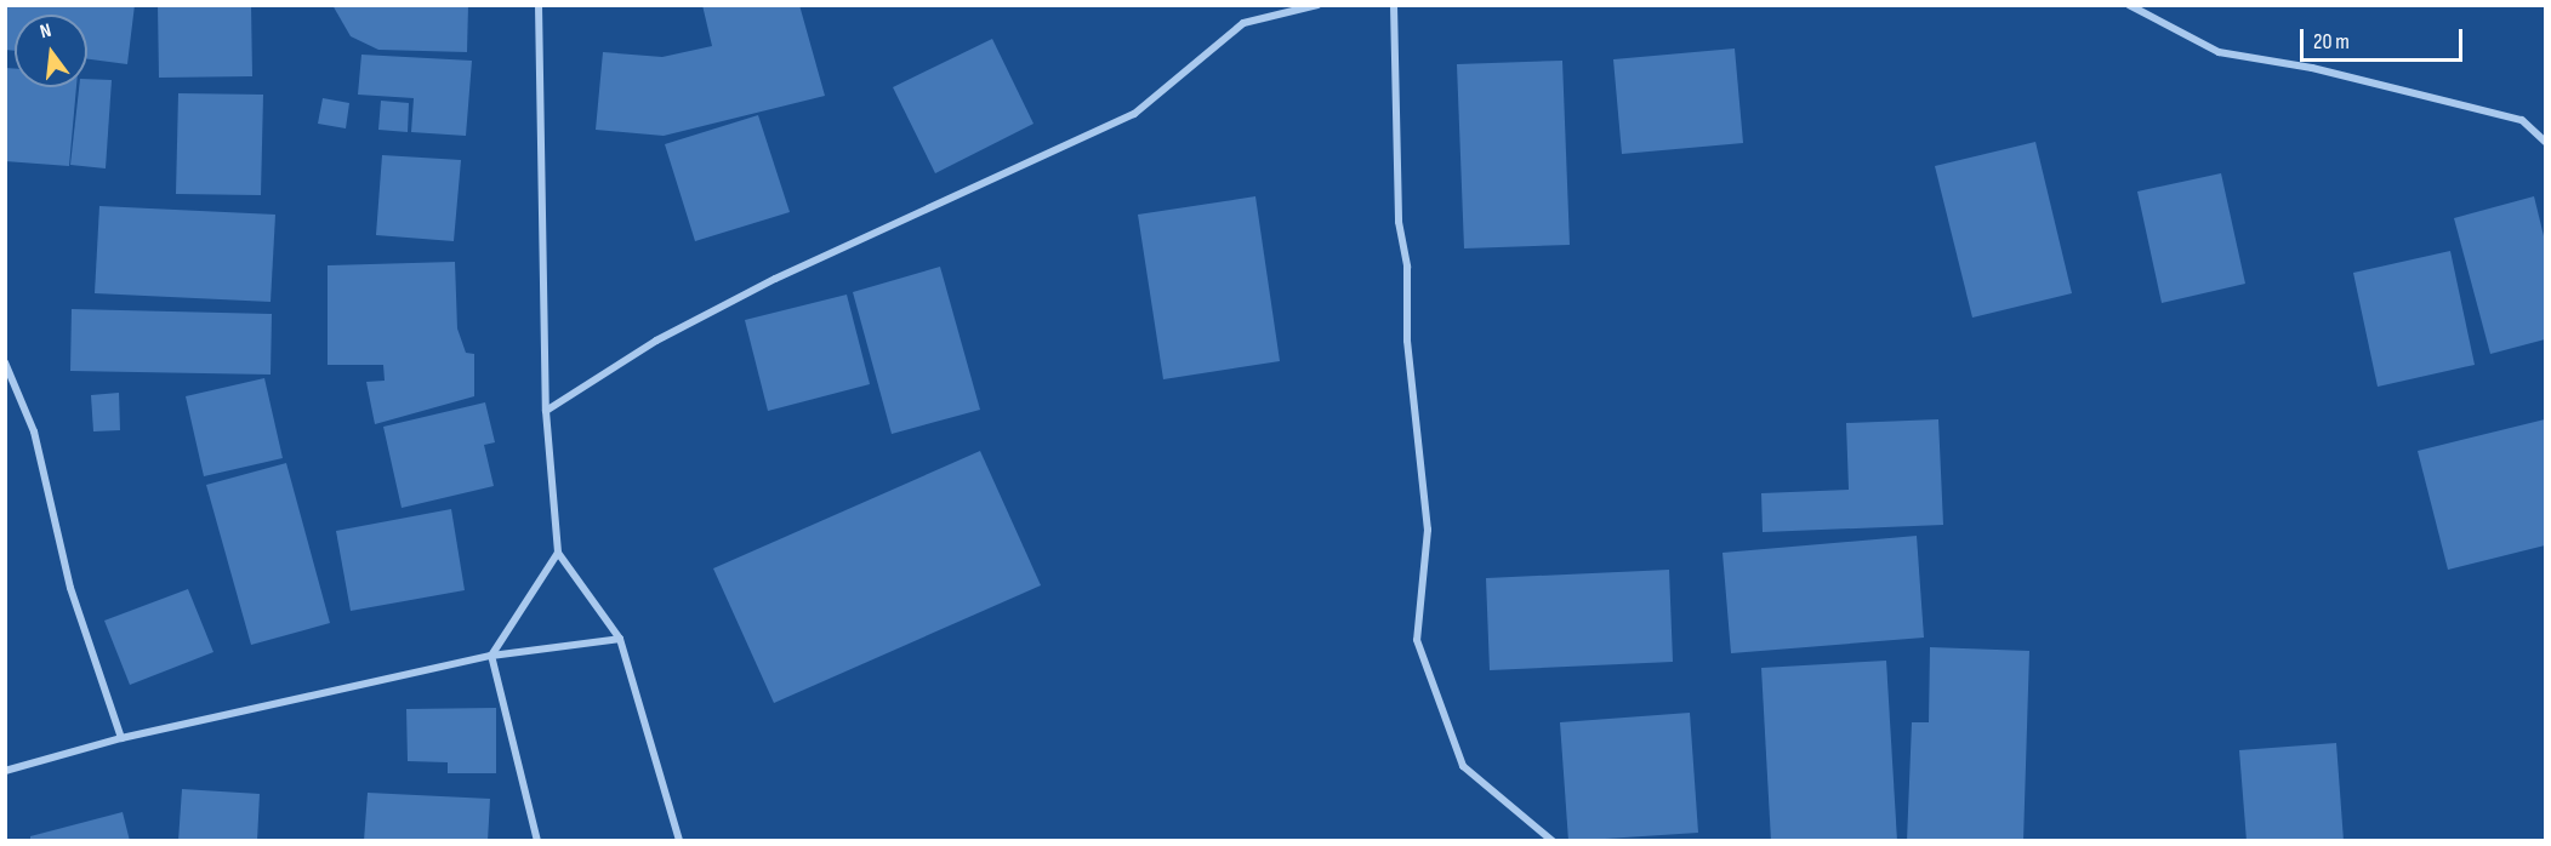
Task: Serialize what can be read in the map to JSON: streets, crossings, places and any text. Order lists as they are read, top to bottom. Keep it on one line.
{"scale_bar":"20 m","north":"top"}
